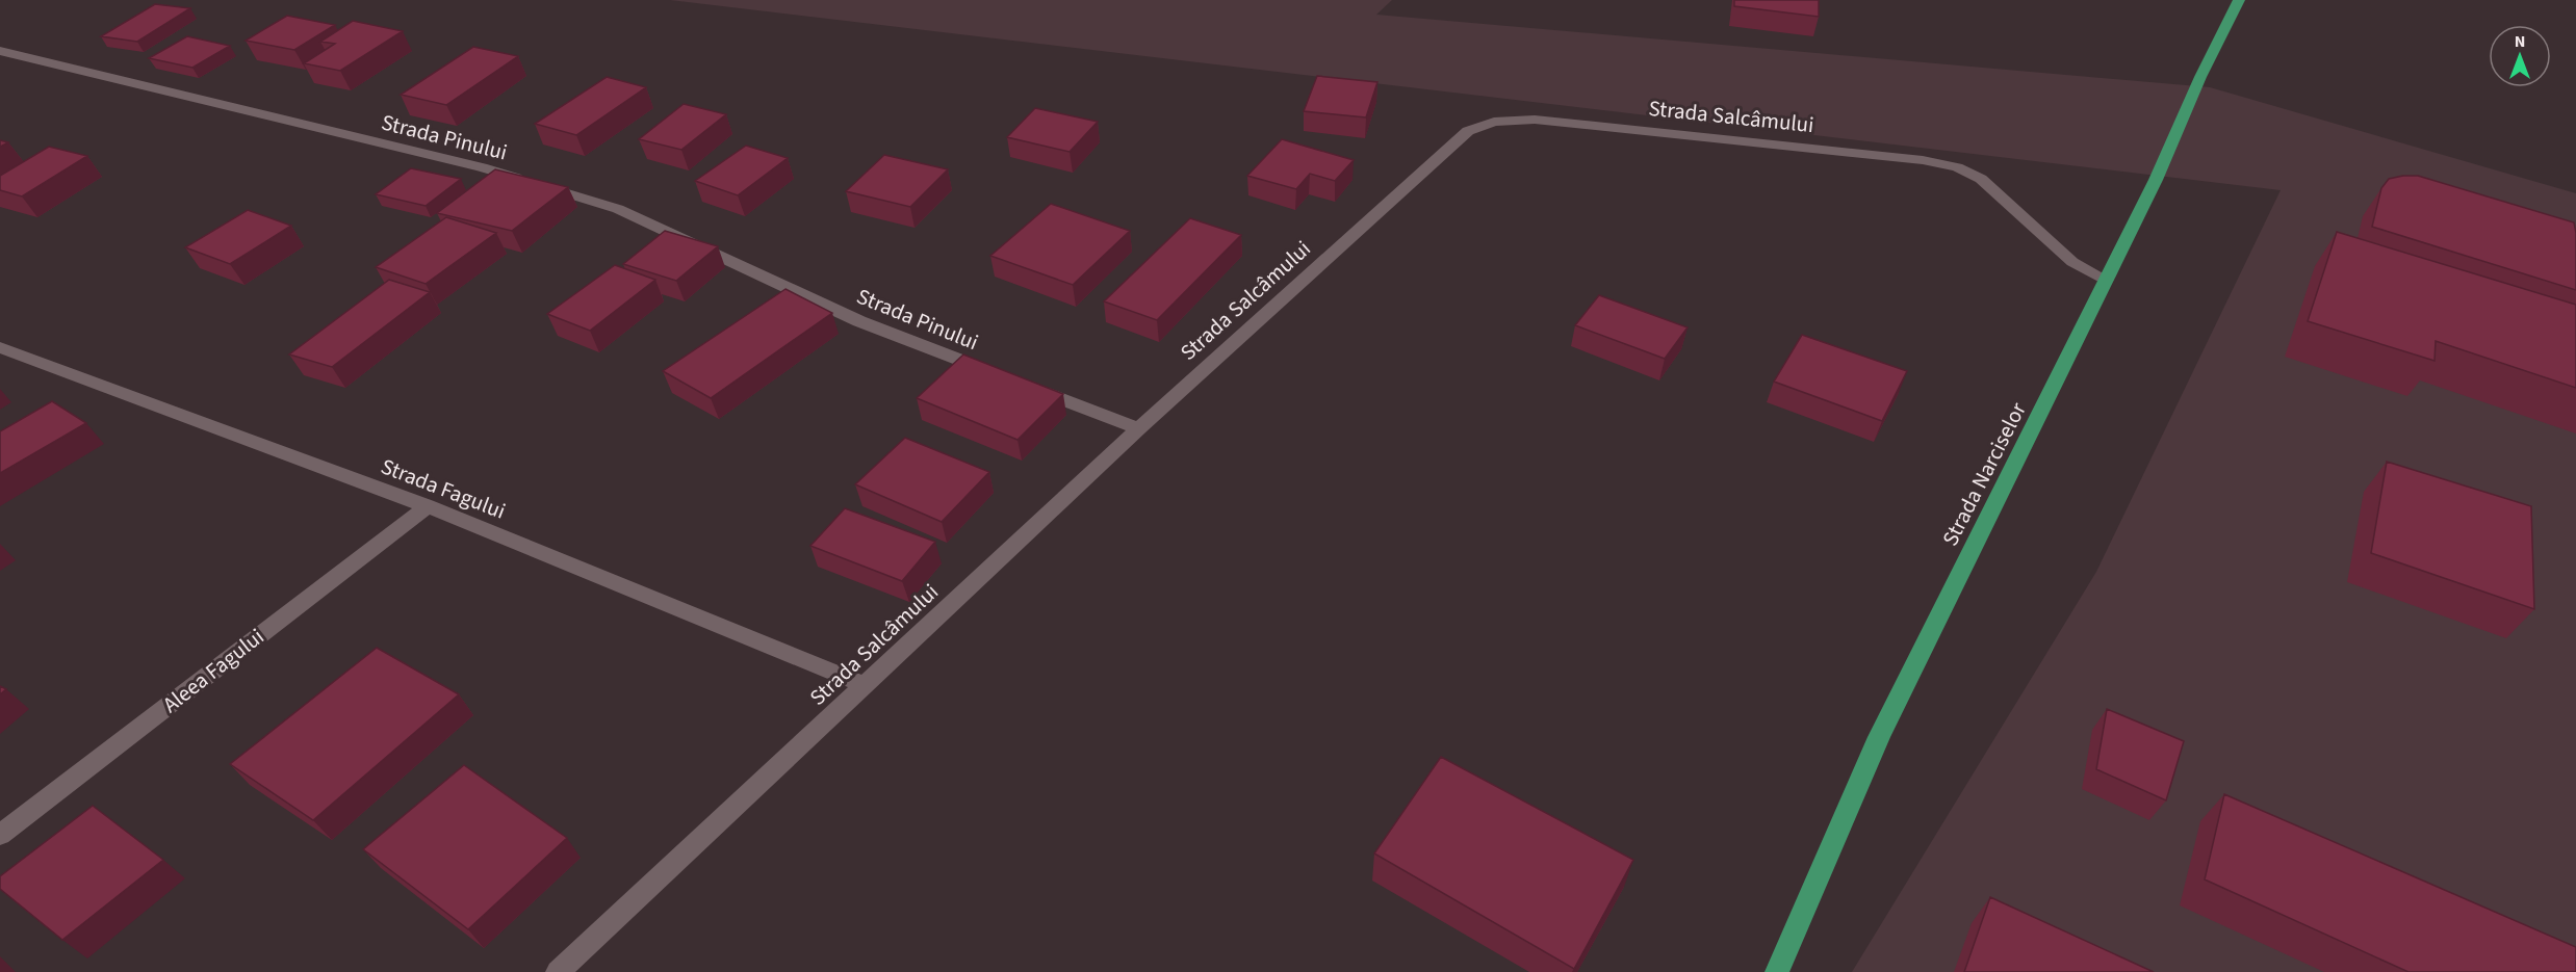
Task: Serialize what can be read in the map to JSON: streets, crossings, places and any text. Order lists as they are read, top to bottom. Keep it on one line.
{"streets":{"main road":["Strada Narciselor"],"street":["Strada Salcâmului","Strada Pinului","Strada Fagului","Aleea Fagului"]},"crossings":[["Strada Salcâmului","Strada Narciselor"],["Strada Salcâmului","Strada Fagului"],["Strada Fagului","Aleea Fagului"]],"north":"top"}
